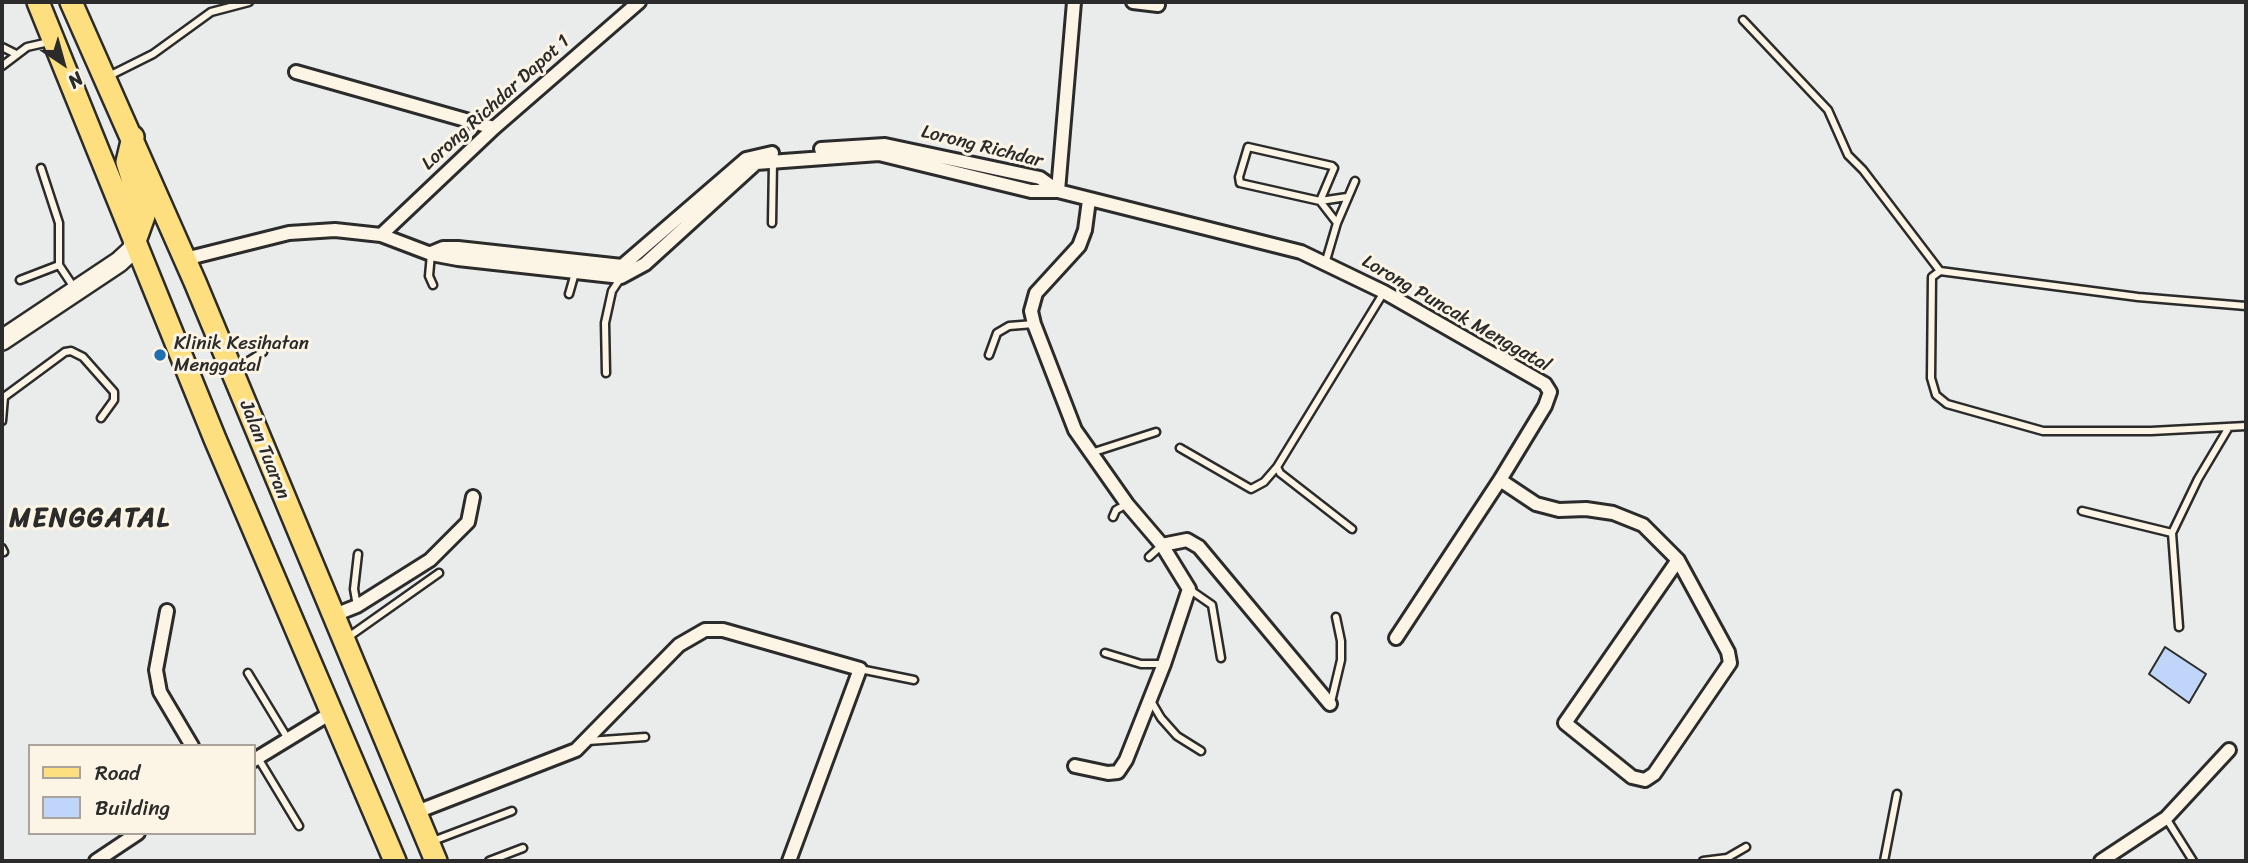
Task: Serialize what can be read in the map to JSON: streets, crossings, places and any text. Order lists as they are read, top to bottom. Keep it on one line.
{"streets":{"main road":["Jalan Tuaran"],"street":["Lorong Richdar Dapot 1","Lorong Richdar","Lorong Puncak Menggatal"]},"crossings":[["Lorong Richdar","Lorong Puncak Menggatal"]],"districts":["MENGGATAL"],"places":["Klinik Kesihatan Menggatal"],"legend":["Road","Building"],"north":"bottom right"}
